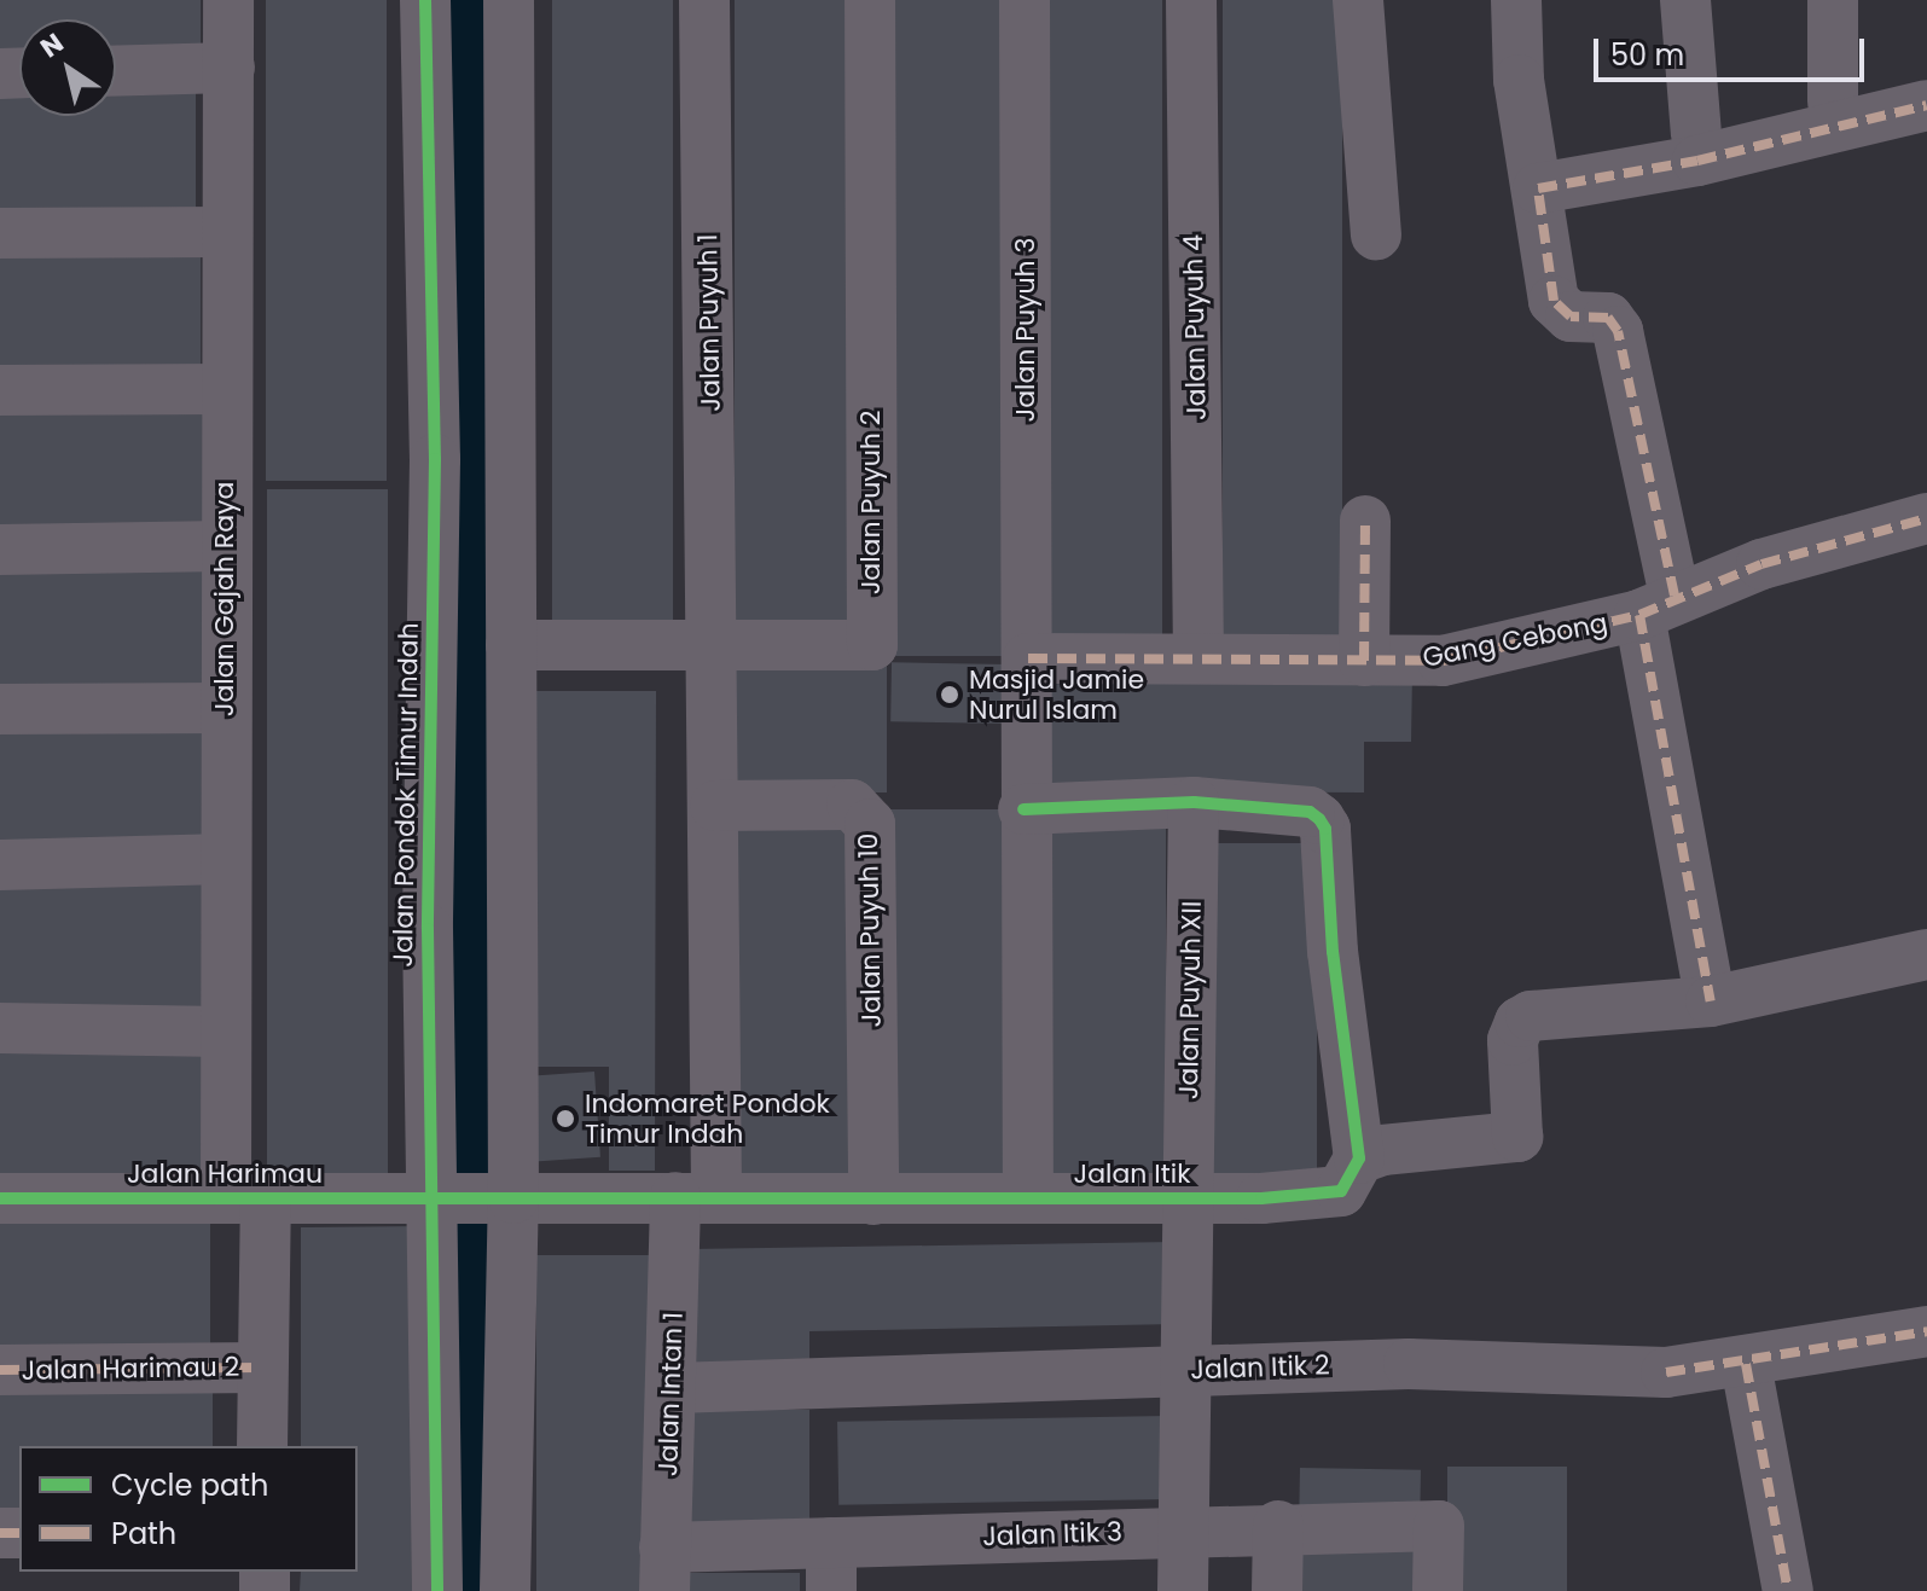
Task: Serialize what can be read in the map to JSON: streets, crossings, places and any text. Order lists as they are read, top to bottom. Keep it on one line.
{"streets":{"street":["Jalan Puyuh 1","Jalan Puyuh 4","Jalan Puyuh 3","Jalan Puyuh 2","Jalan Gajah Raya","Gang Cebong","Jalan Pondok Timur Indah","Jalan Puyuh 10","Jalan Puyuh XII","Jalan Harimau","Jalan Itik","Jalan Itik 2","Jalan Harimau 2","Jalan Intan 1","Jalan Itik 3"]},"crossings":[["Jalan Puyuh 1","Jalan Puyuh 2"],["Jalan Puyuh 1","Jalan Puyuh 10"],["Jalan Puyuh 1","Jalan Intan 1"],["Jalan Puyuh 4","Gang Cebong"],["Jalan Puyuh 3","Gang Cebong"],["Jalan Puyuh 3","Jalan Itik"],["Jalan Puyuh 2","Jalan Pondok Timur Indah"],["Jalan Gajah Raya","Jalan Harimau"],["Jalan Gajah Raya","Jalan Harimau 2"],["Jalan Pondok Timur Indah","Jalan Harimau"],["Jalan Puyuh 10","Jalan Itik"],["Jalan Puyuh 10","Jalan Intan 1"],["Jalan Puyuh XII","Jalan Itik"],["Jalan Puyuh XII","Jalan Itik 2"],["Jalan Puyuh XII","Jalan Itik 3"],["Jalan Harimau","Jalan Itik"],["Jalan Harimau","Jalan Intan 1"],["Jalan Itik","Jalan Intan 1"],["Jalan Itik 2","Jalan Intan 1"],["Jalan Intan 1","Jalan Itik 3"]],"places":["Masjid Jamie Nurul Islam","Indomaret Pondok Timur Indah"],"legend":["Cycle path","Path"],"scale_bar":"50 m","north":"top left"}
